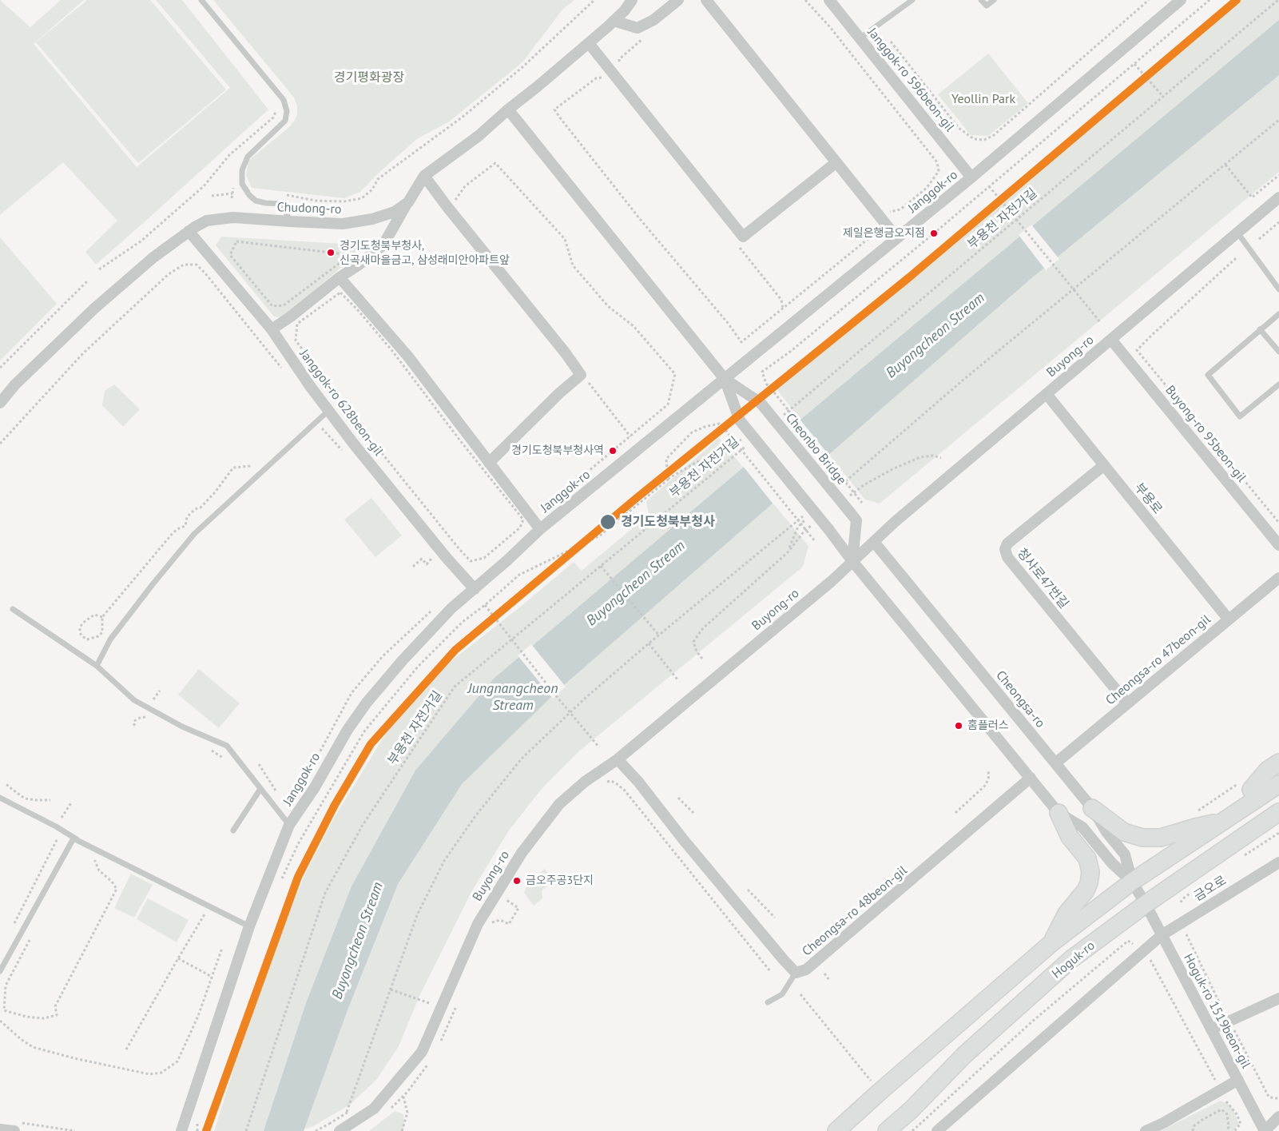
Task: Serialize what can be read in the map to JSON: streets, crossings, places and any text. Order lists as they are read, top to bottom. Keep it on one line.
{"streets":{"main road":["Hoguk-ro"],"street":["Janggok-ro 596beon-gil","Janggok-ro","Chudong-ro","Buyong-ro","Janggok-ro 628beon-gil","Buyong-ro 95beon-gil","Cheonbo Bridge","부용로","청사로47번길","Cheongsa-ro 47beon-gil","Cheongsa-ro","금오로","Cheongsa-ro 48beon-gil","Hoguk-ro 1519beon-gil"],"path":["부용천 자전거길"]},"crossings":[["Janggok-ro 596beon-gil","Janggok-ro"],["Janggok-ro","Janggok-ro 628beon-gil"],["Janggok-ro","Cheonbo Bridge"],["Janggok-ro","Cheongsa-ro"],["Chudong-ro","Janggok-ro 628beon-gil"],["Buyong-ro","Buyong-ro 95beon-gil"],["Buyong-ro","Cheonbo Bridge"],["Buyong-ro","부용로"],["Buyong-ro","Cheongsa-ro"],["Buyong-ro","Cheongsa-ro 48beon-gil"],["Cheonbo Bridge","Cheongsa-ro"],["부용로","청사로47번길"],["부용로","Cheongsa-ro 47beon-gil"],["청사로47번길","Cheongsa-ro 47beon-gil"],["Cheongsa-ro 47beon-gil","Cheongsa-ro"],["Cheongsa-ro","Cheongsa-ro 48beon-gil"],["Cheongsa-ro","Hoguk-ro"],["Cheongsa-ro","Hoguk-ro 1519beon-gil"],["금오로","Hoguk-ro 1519beon-gil"],["Hoguk-ro","Hoguk-ro 1519beon-gil"]],"water":["Buyongcheon Stream","Jungnangcheon Stream"],"parks":["경기평화광장","Yeollin Park"],"places":["제일은행금오지점","경기도청북부청사, 신곡새마을금고, 삼성래미안아파트앞","경기도청북부청사역","경기도청북부청사","홈플러스","금오주공3단지"]}
